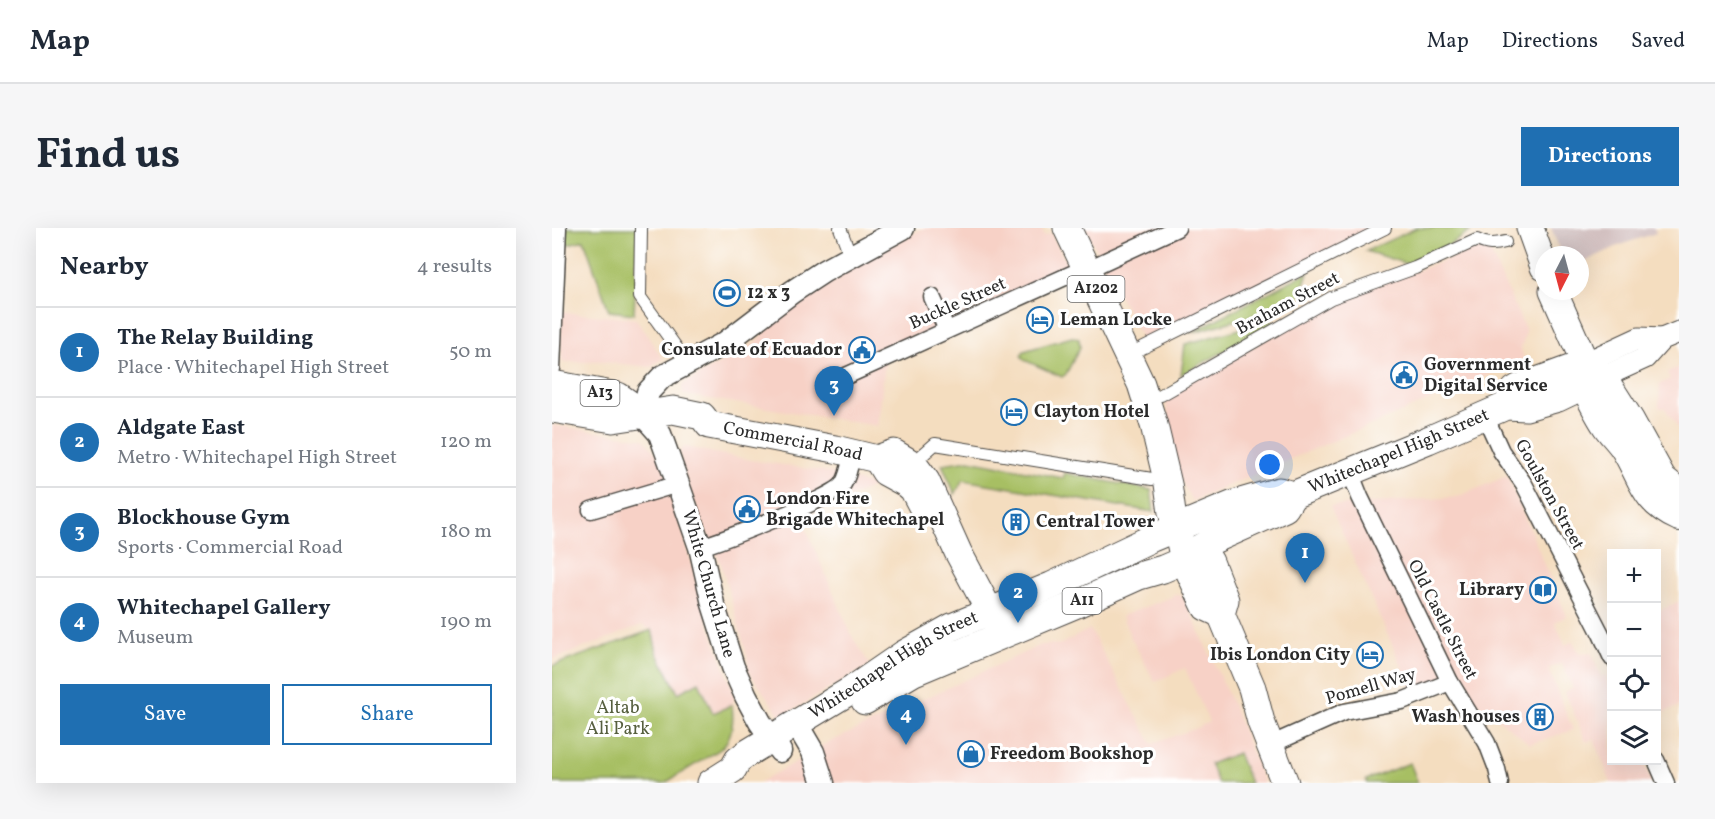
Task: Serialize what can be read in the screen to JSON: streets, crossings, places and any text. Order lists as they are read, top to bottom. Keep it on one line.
{"streets":{"highway":["A1202","A13","Commercial Road","Whitechapel High Street","A11"],"main road":["White Church Lane"],"street":["Buckle Street","Braham Street","Goulston Street","Old Castle Street","Pomell Way"]},"crossings":[["A1202","Buckle Street"],["A1202","Whitechapel High Street"],["A1202","Pomell Way"],["A13","Commercial Road"],["A13","White Church Lane"],["Commercial Road","Whitechapel High Street"],["Commercial Road","White Church Lane"],["Whitechapel High Street","Goulston Street"],["Whitechapel High Street","A11"],["Whitechapel High Street","Old Castle Street"],["White Church Lane","A11"],["Old Castle Street","Pomell Way"]],"parks":["Altab Ali Park"],"places":{"sports":["12 x 3"],"hotel":["Leman Locke","Clayton Hotel","Ibis London City"],"public building":["Consulate of Ecuador","Government Digital Service","London Fire Brigade Whitechapel"],"building":["Central Tower","Wash houses"],"library":["Library"],"shop":["Freedom Bookshop"]},"north":"bottom","page":{"header":"Map","nav":["Map","Directions","Saved"],"title":"Find us","buttons":["Directions",["Save","Share"]],"heading":["Nearby","4 results"],"list":[{"mark":"1","name":"The Relay Building","note":"Place · Whitechapel High Street","value":"50 m"},{"mark":"2","name":"Aldgate East","note":"Metro · Whitechapel High Street","value":"120 m"},{"mark":"3","name":"Blockhouse Gym","note":"Sports · Commercial Road","value":"180 m"},{"mark":"4","name":"Whitechapel Gallery","note":"Museum","value":"190 m"}],"pins":["3","1","2","4"],"map_buttons":["+","−"]}}
